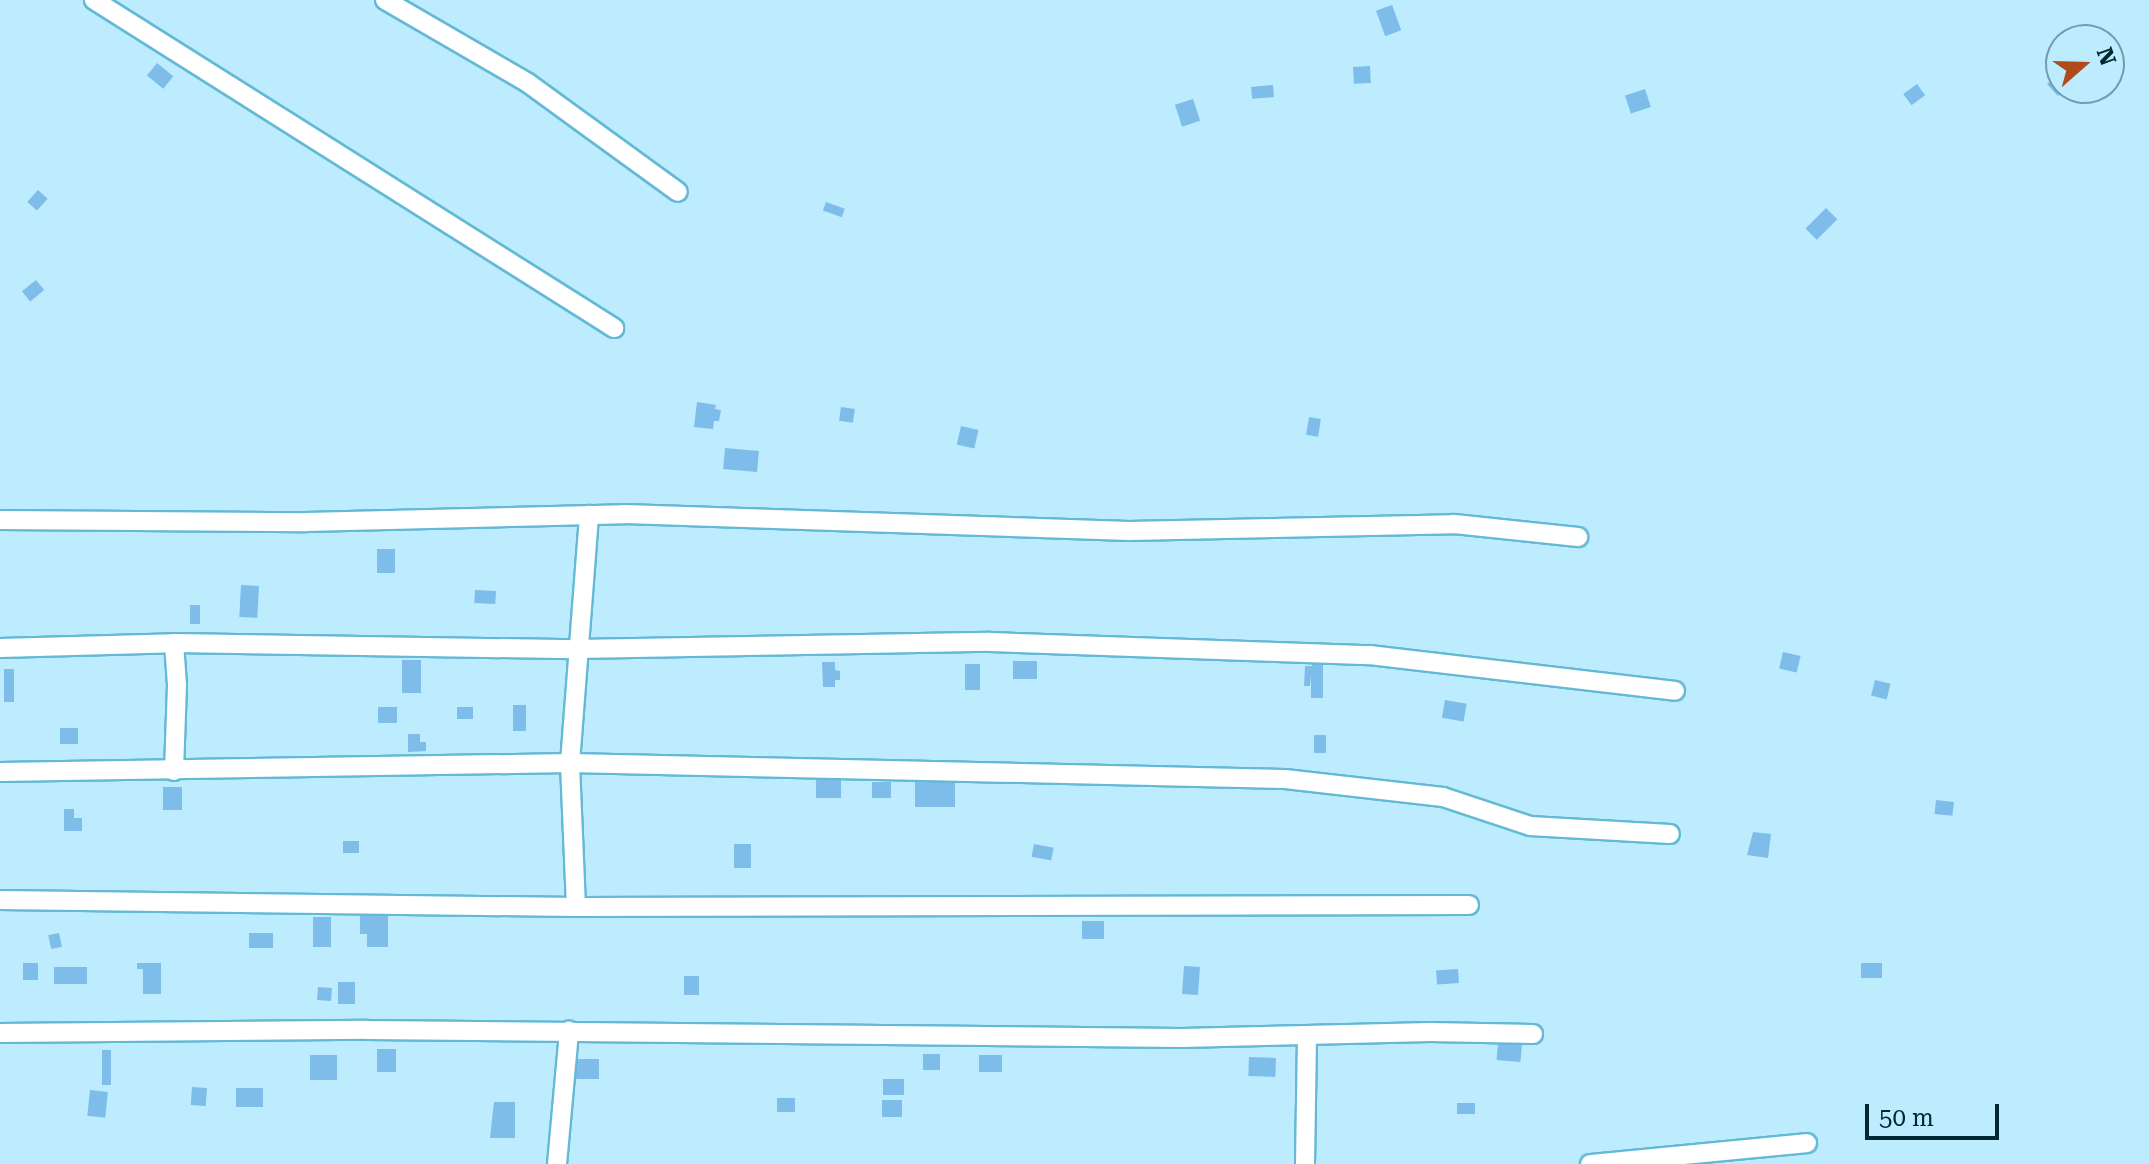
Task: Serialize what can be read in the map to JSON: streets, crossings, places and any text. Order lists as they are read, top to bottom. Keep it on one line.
{"scale_bar":"50 m","north":"right"}
